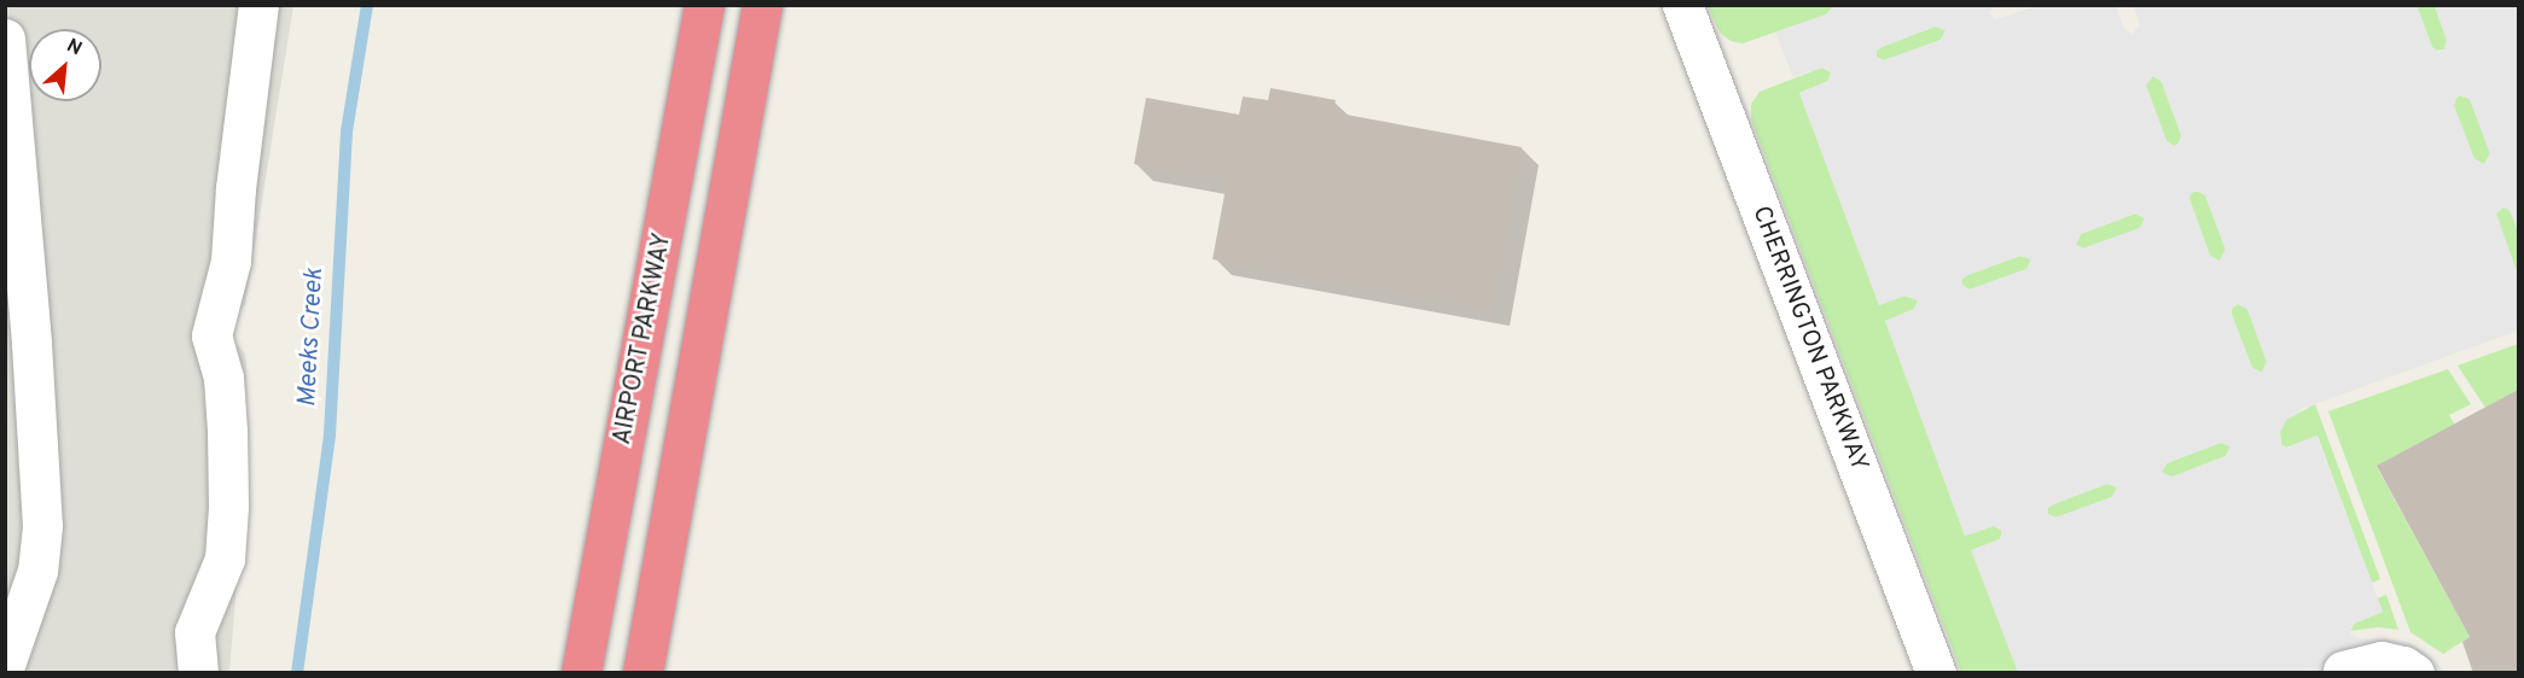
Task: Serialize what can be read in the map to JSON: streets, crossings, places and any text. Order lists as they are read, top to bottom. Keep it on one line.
{"streets":{"highway":["AIRPORT PARKWAY"],"street":["CHERRINGTON PARKWAY"]},"water":["Meeks Creek"],"north":"top right"}
